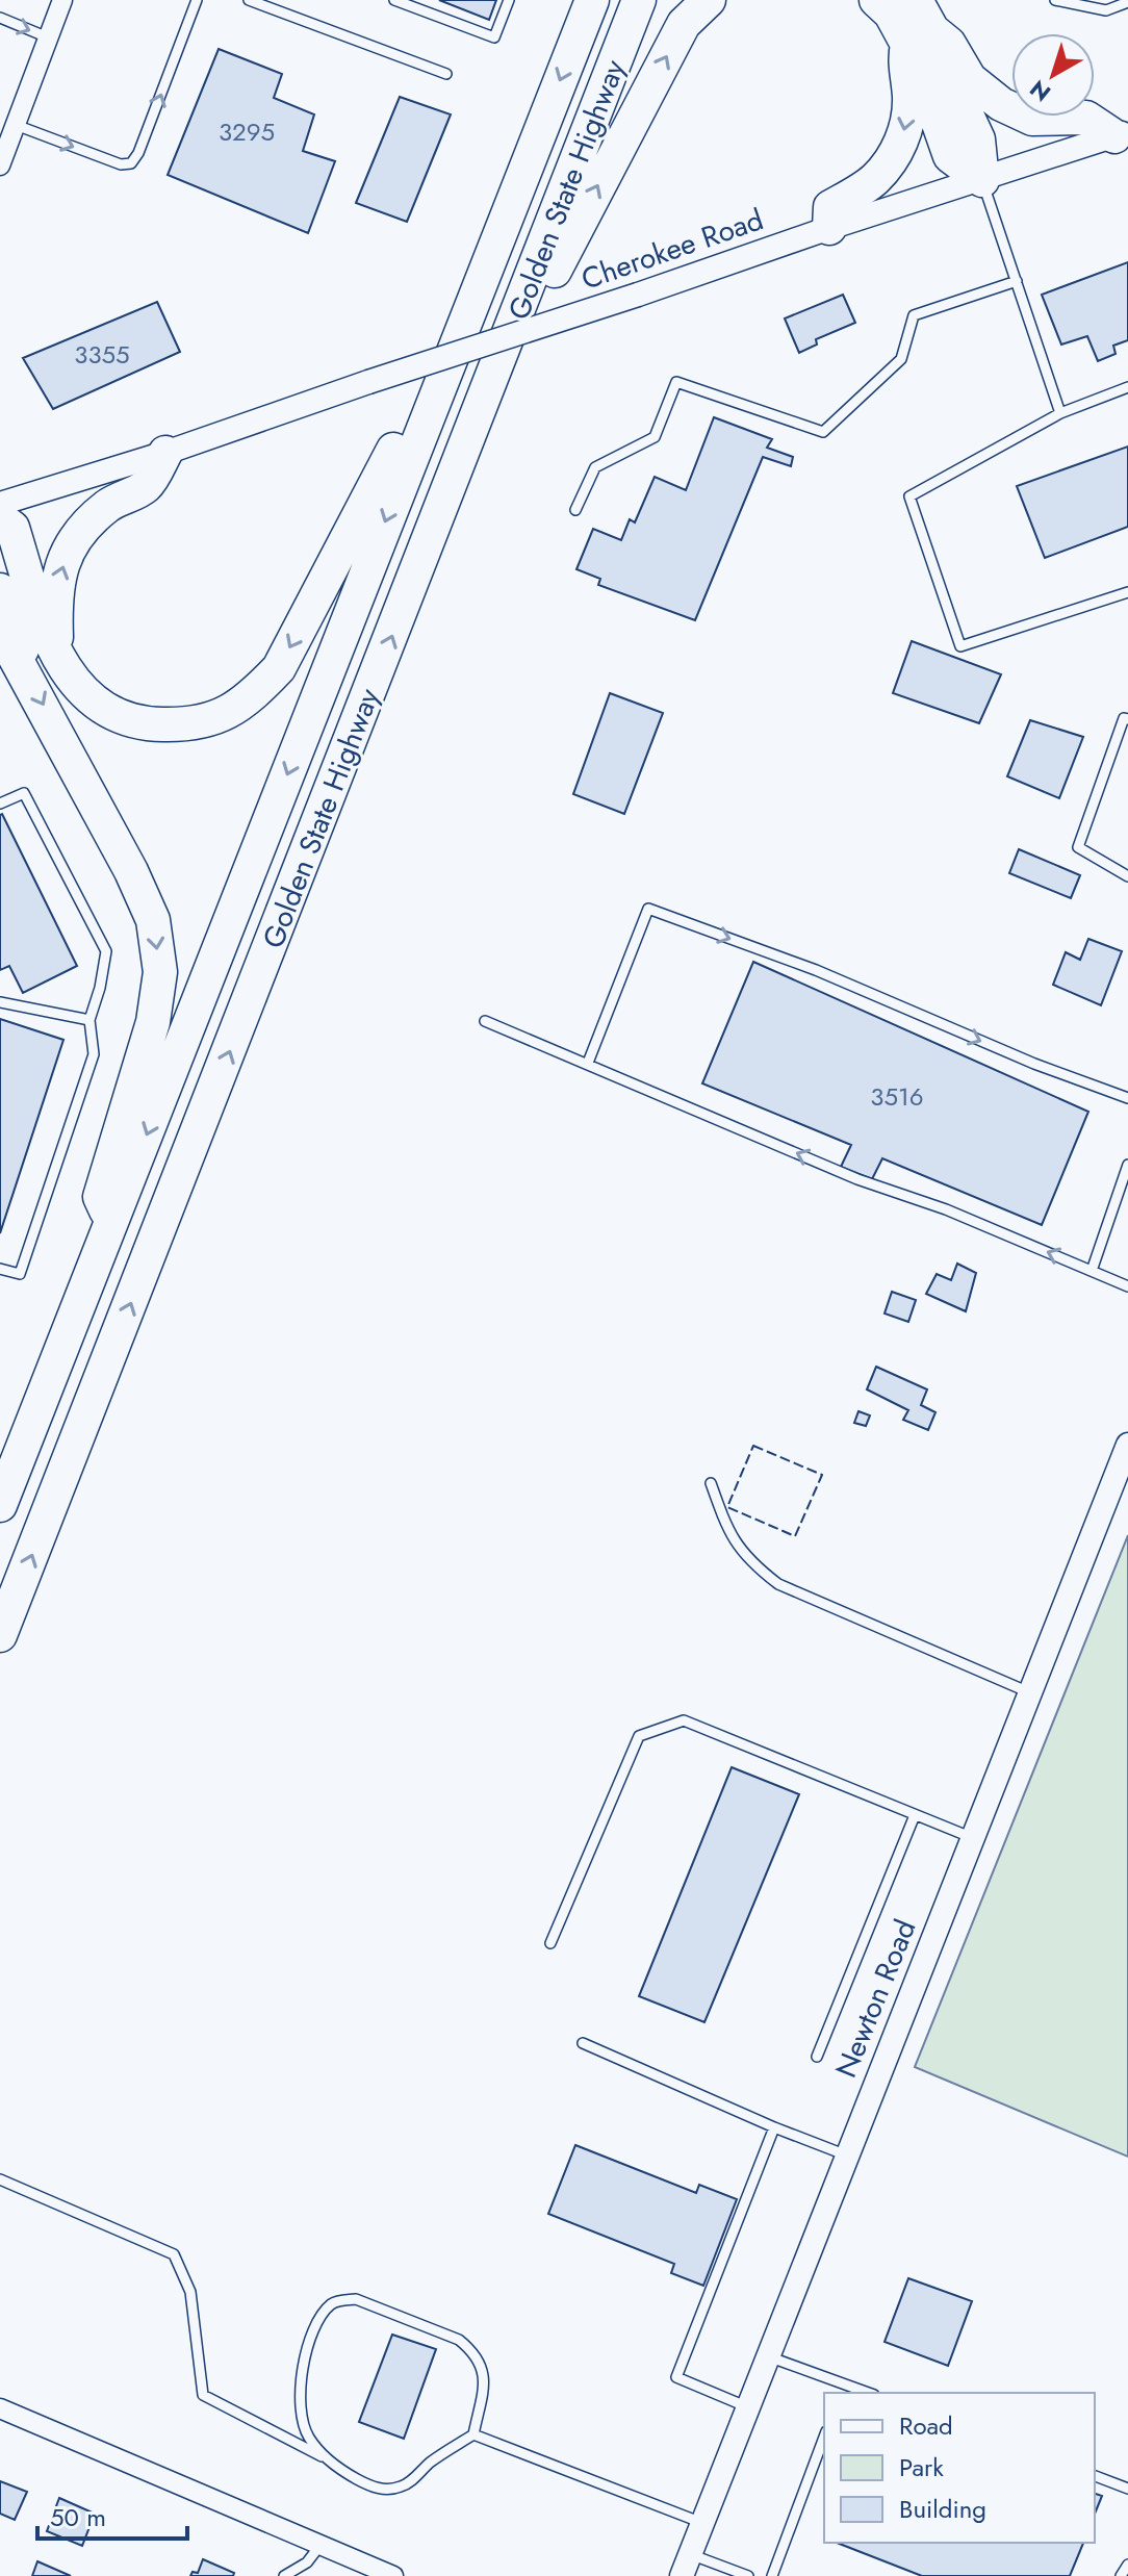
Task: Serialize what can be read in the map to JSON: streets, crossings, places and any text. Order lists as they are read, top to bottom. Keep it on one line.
{"streets":{"highway":["Golden State Highway"],"street":["Cherokee Road","Newton Road"]},"house_numbers":["3295","3355","3516"],"legend":["Road","Park","Building"],"scale_bar":"50 m","north":"bottom left"}
